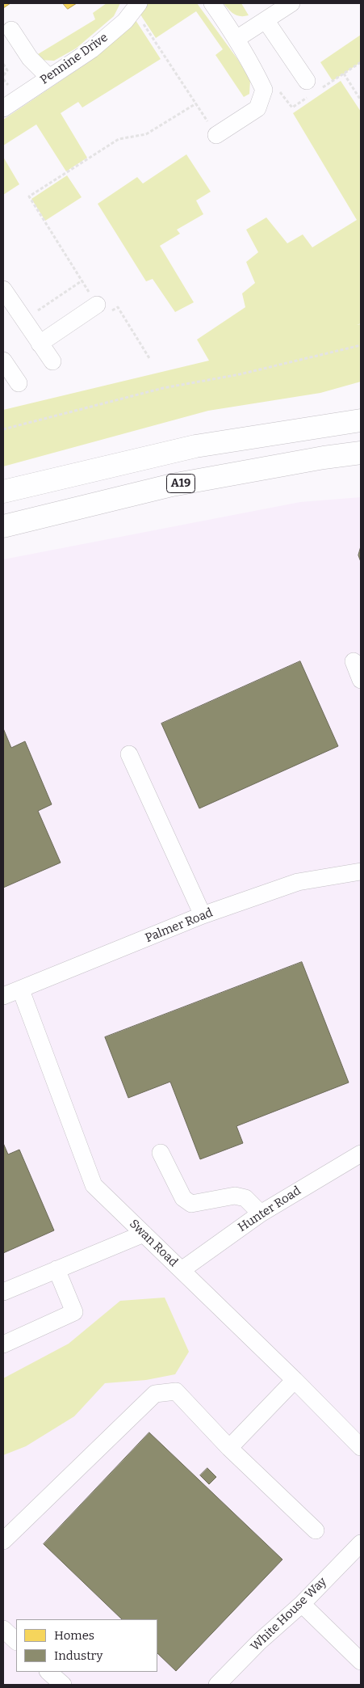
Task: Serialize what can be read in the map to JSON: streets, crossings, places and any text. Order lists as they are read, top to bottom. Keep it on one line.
{"streets":{"highway":["A19"],"street":["Pennine Drive","Palmer Road","Hunter Road","Swan Road","White House Way"]},"crossings":[["Palmer Road","Swan Road"],["Hunter Road","Swan Road"]],"legend":["Homes","Industry"]}
